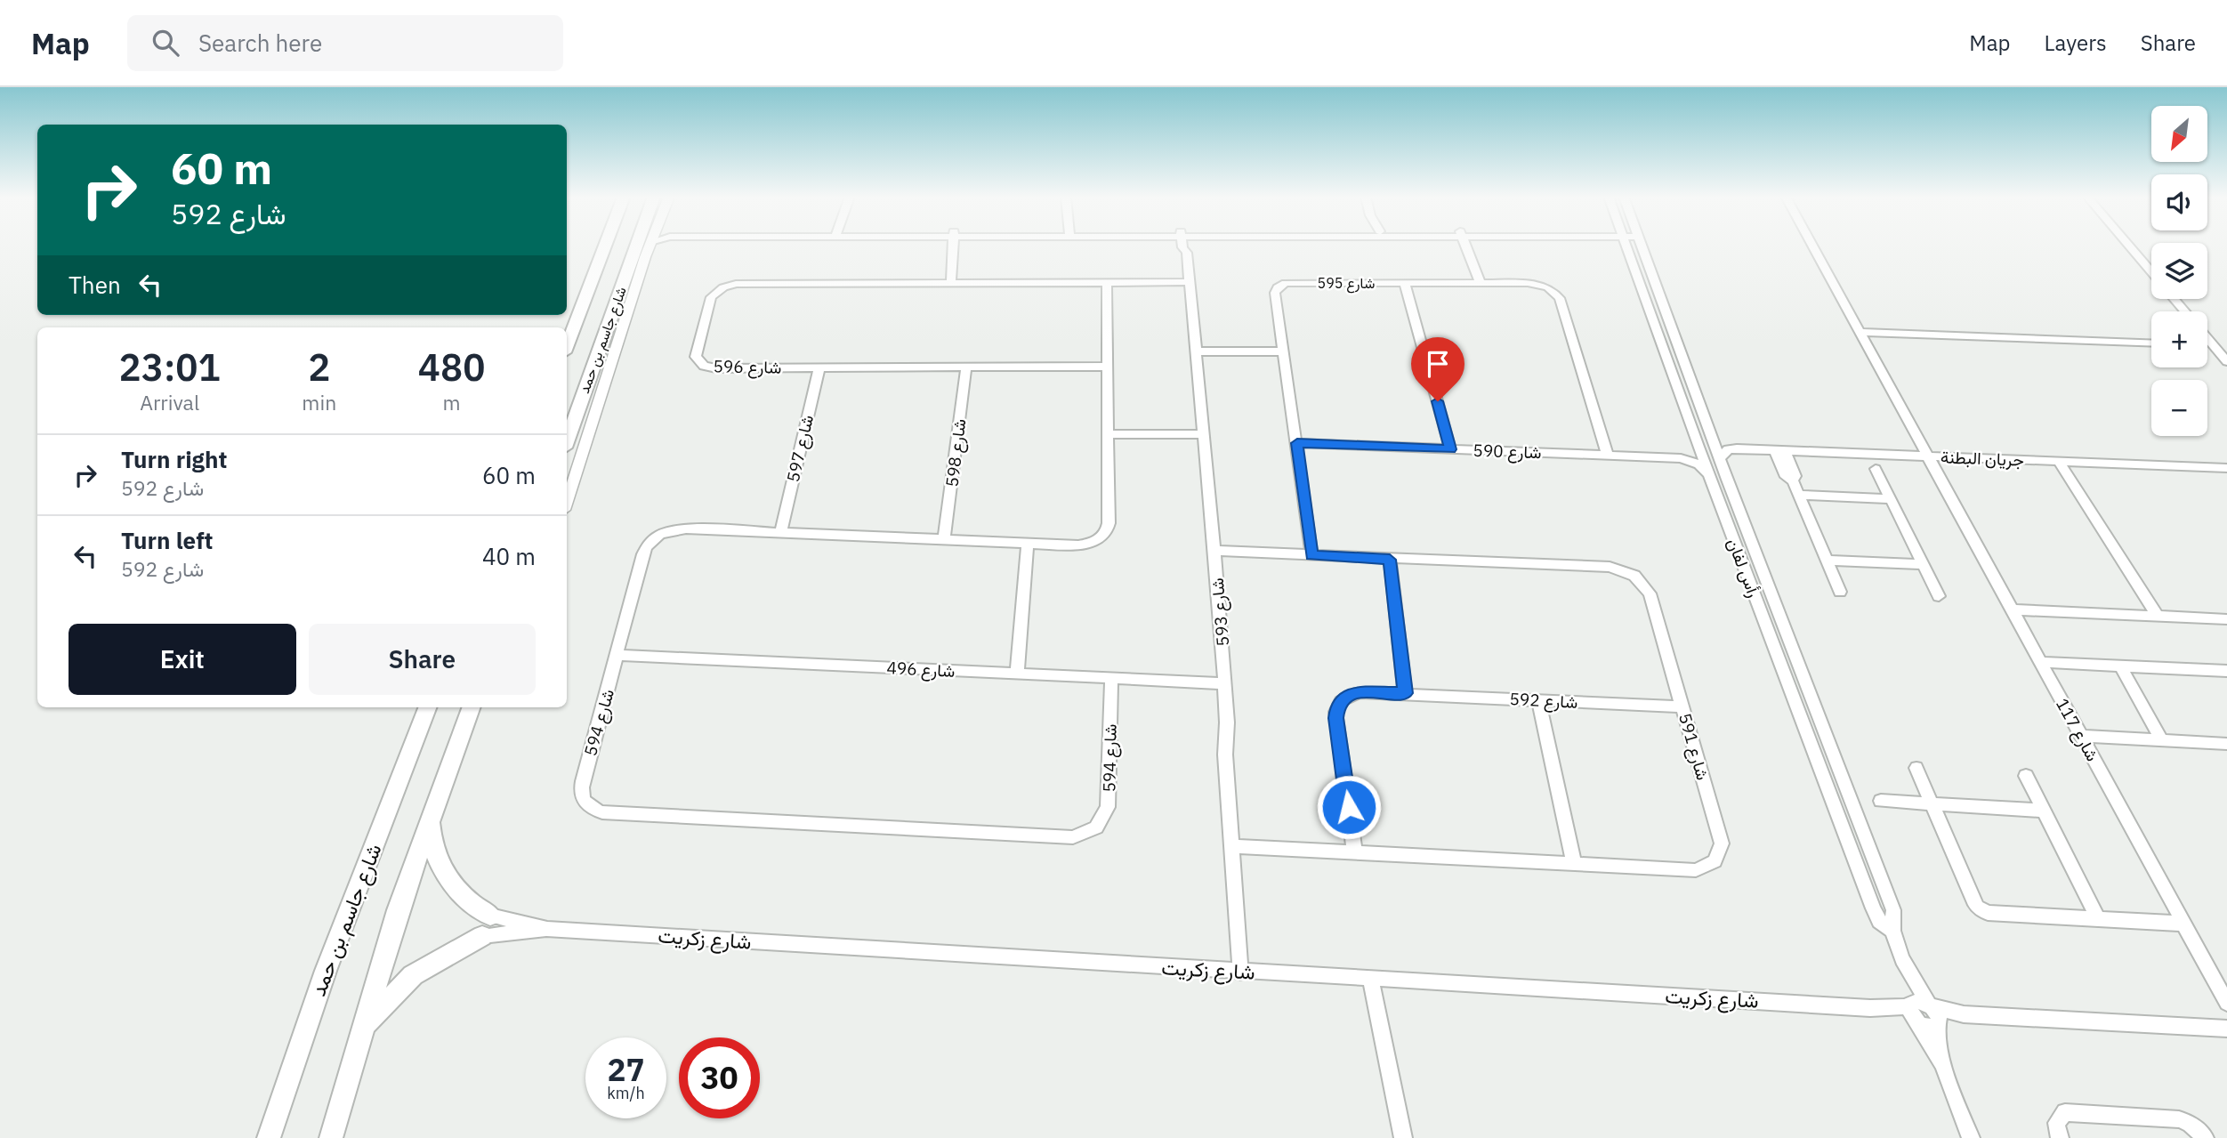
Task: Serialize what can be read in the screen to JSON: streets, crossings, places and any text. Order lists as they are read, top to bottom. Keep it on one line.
{"streets":{"main road":["شارع جاسم بن حمد"],"street":["شارع 595","شارع 596","شارع 597","شارع 590","شارع 598","جريان البطنة","رأس لفان","شارع 593","شارع 496","شارع 592","شارع 594","شارع 117","شارع 591","شارع زكريت"]},"crossings":[["شارع 595","شارع 590"],["شارع 595","شارع 591"],["شارع 596","شارع 597"],["شارع 596","شارع 598"],["شارع 596","شارع 593"],["شارع 596","شارع 594"],["شارع 597","شارع 594"],["شارع 590","رأس لفان"],["شارع 598","شارع 594"],["جريان البطنة","رأس لفان"],["جريان البطنة","شارع 117"],["رأس لفان","شارع زكريت"],["شارع 593","شارع 496"],["شارع 593","شارع 591"],["شارع 593","شارع زكريت"],["شارع 496","شارع 594"],["شارع 592","شارع 591"]],"north":"bottom left","page":{"header":"Map","search":"Search here","nav":["Map","Layers","Share"],"map_buttons":["+","−"],"turn":["60 m","شارع 592"],"then":"Then","eta":["23:01","Arrival","2","min","480","m"],"list":[{"name":"Turn right","note":"شارع 592","value":"60 m"},{"name":"Turn left","note":"شارع 592","value":"40 m"}],"buttons":["Exit","Share"],"speed":"27 km/h","limit":"30"}}
